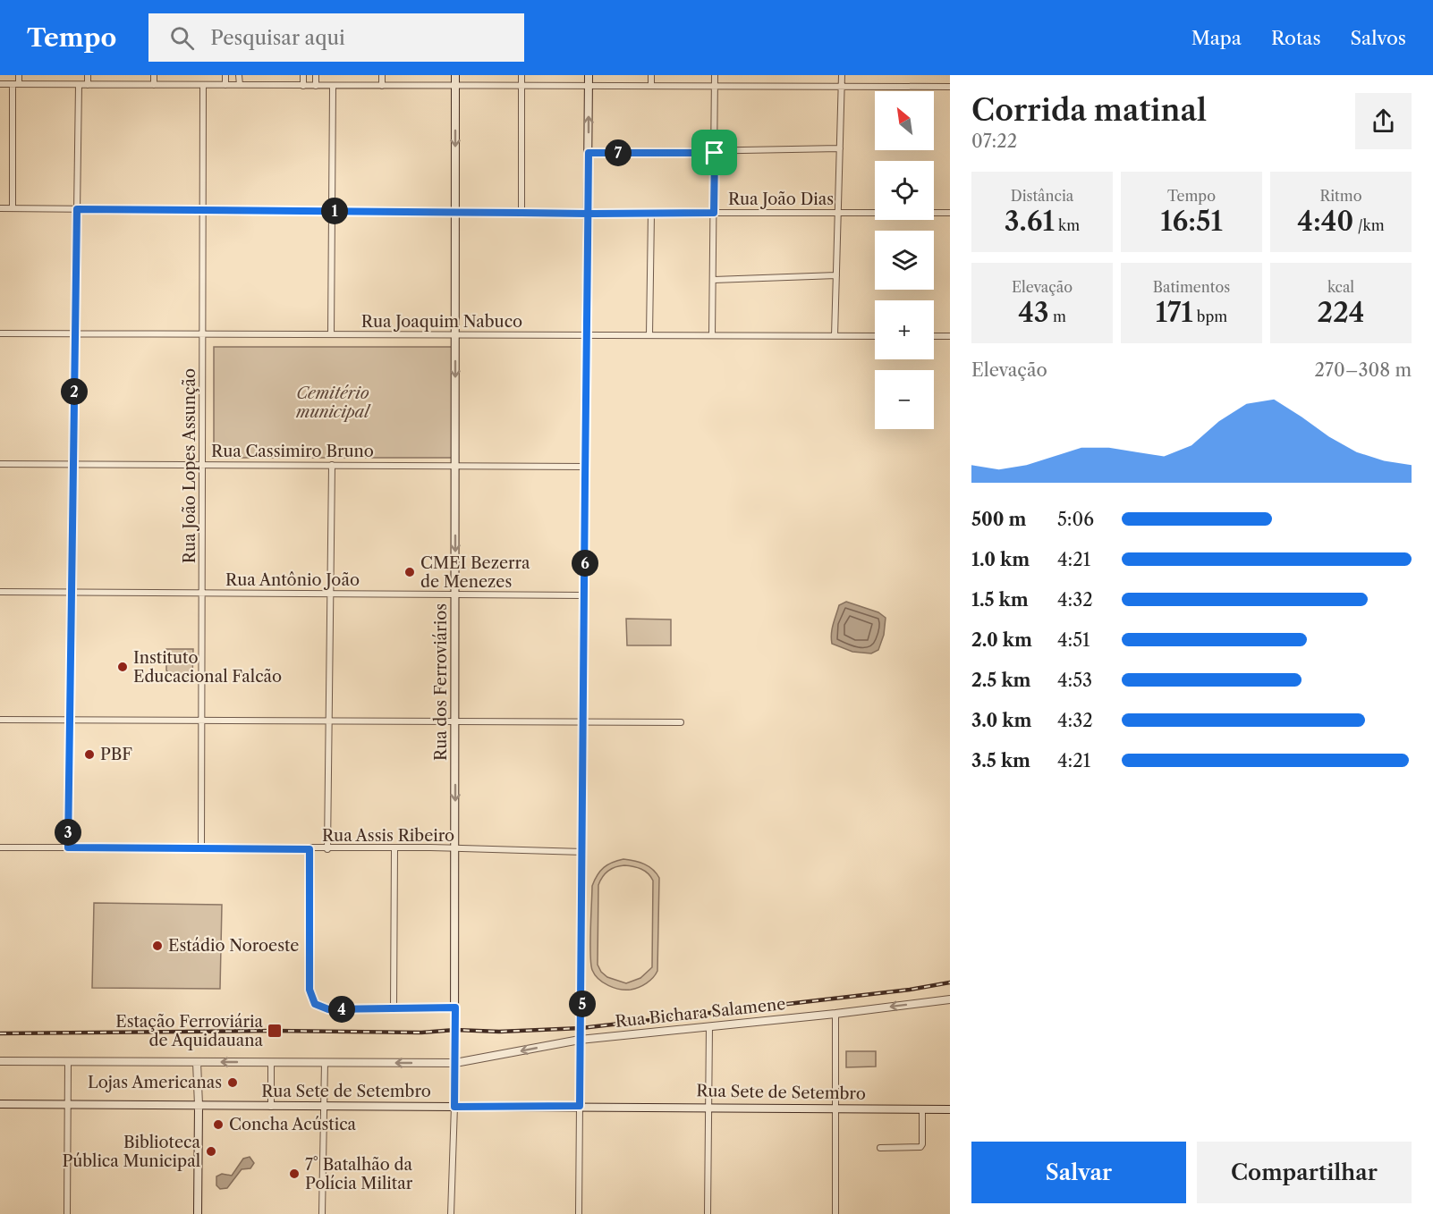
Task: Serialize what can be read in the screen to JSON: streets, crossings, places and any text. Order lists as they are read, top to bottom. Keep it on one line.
{"streets":{"main road":["Rua dos Ferroviários","Rua Sete de Setembro"],"street":["Rua João Dias","Rua Joaquim Nabuco","Rua Cassimiro Bruno","Rua João Lopes Assunção","Rua Antônio João","Rua Assis Ribeiro","Rua Bichara Salamene"]},"crossings":[["Rua João Dias","Rua João Lopes Assunção"],["Rua João Dias","Rua dos Ferroviários"],["Rua Joaquim Nabuco","Rua João Lopes Assunção"],["Rua Joaquim Nabuco","Rua dos Ferroviários"],["Rua Cassimiro Bruno","Rua João Lopes Assunção"],["Rua Cassimiro Bruno","Rua dos Ferroviários"],["Rua João Lopes Assunção","Rua Antônio João"],["Rua João Lopes Assunção","Rua Assis Ribeiro"],["Rua Antônio João","Rua dos Ferroviários"],["Rua dos Ferroviários","Rua Assis Ribeiro"],["Rua dos Ferroviários","Rua Bichara Salamene"]],"one_way":["Rua dos Ferroviários","Rua Bichara Salamene"],"parks":["Cemitério municipal"],"places":{"other":["CMEI Bezerra de Menezes","Instituto Educacional Falcão","PBF","Estádio Noroeste","Lojas Americanas","Concha Acústica","Biblioteca Pública Municipal","7° Batalhão da Polícia Militar"],"transit":["Estação Ferroviária de Aquidauana"]},"north":"top left","page":{"header":"Tempo","search":"Pesquisar aqui","nav":["Mapa","Rotas","Salvos"],"heading":["Corrida matinal","07:22"],"map_buttons":["+","−"],"pins":["7","1","2","6","3","5","4"],"stats":[["Distância","3.61 km"],["Tempo","16:51"],["Ritmo","4:40 /km"],["Elevação","43 m"],["Batimentos","171 bpm"],["kcal","224"]],"chart":["Elevação","270–308 m"],"list":[{"name":"500 m","note":"5:06"},{"name":"1.0 km","note":"4:21"},{"name":"1.5 km","note":"4:32"},{"name":"2.0 km","note":"4:51"},{"name":"2.5 km","note":"4:53"},{"name":"3.0 km","note":"4:32"},{"name":"3.5 km","note":"4:21"}],"buttons":["Salvar","Compartilhar"]}}
